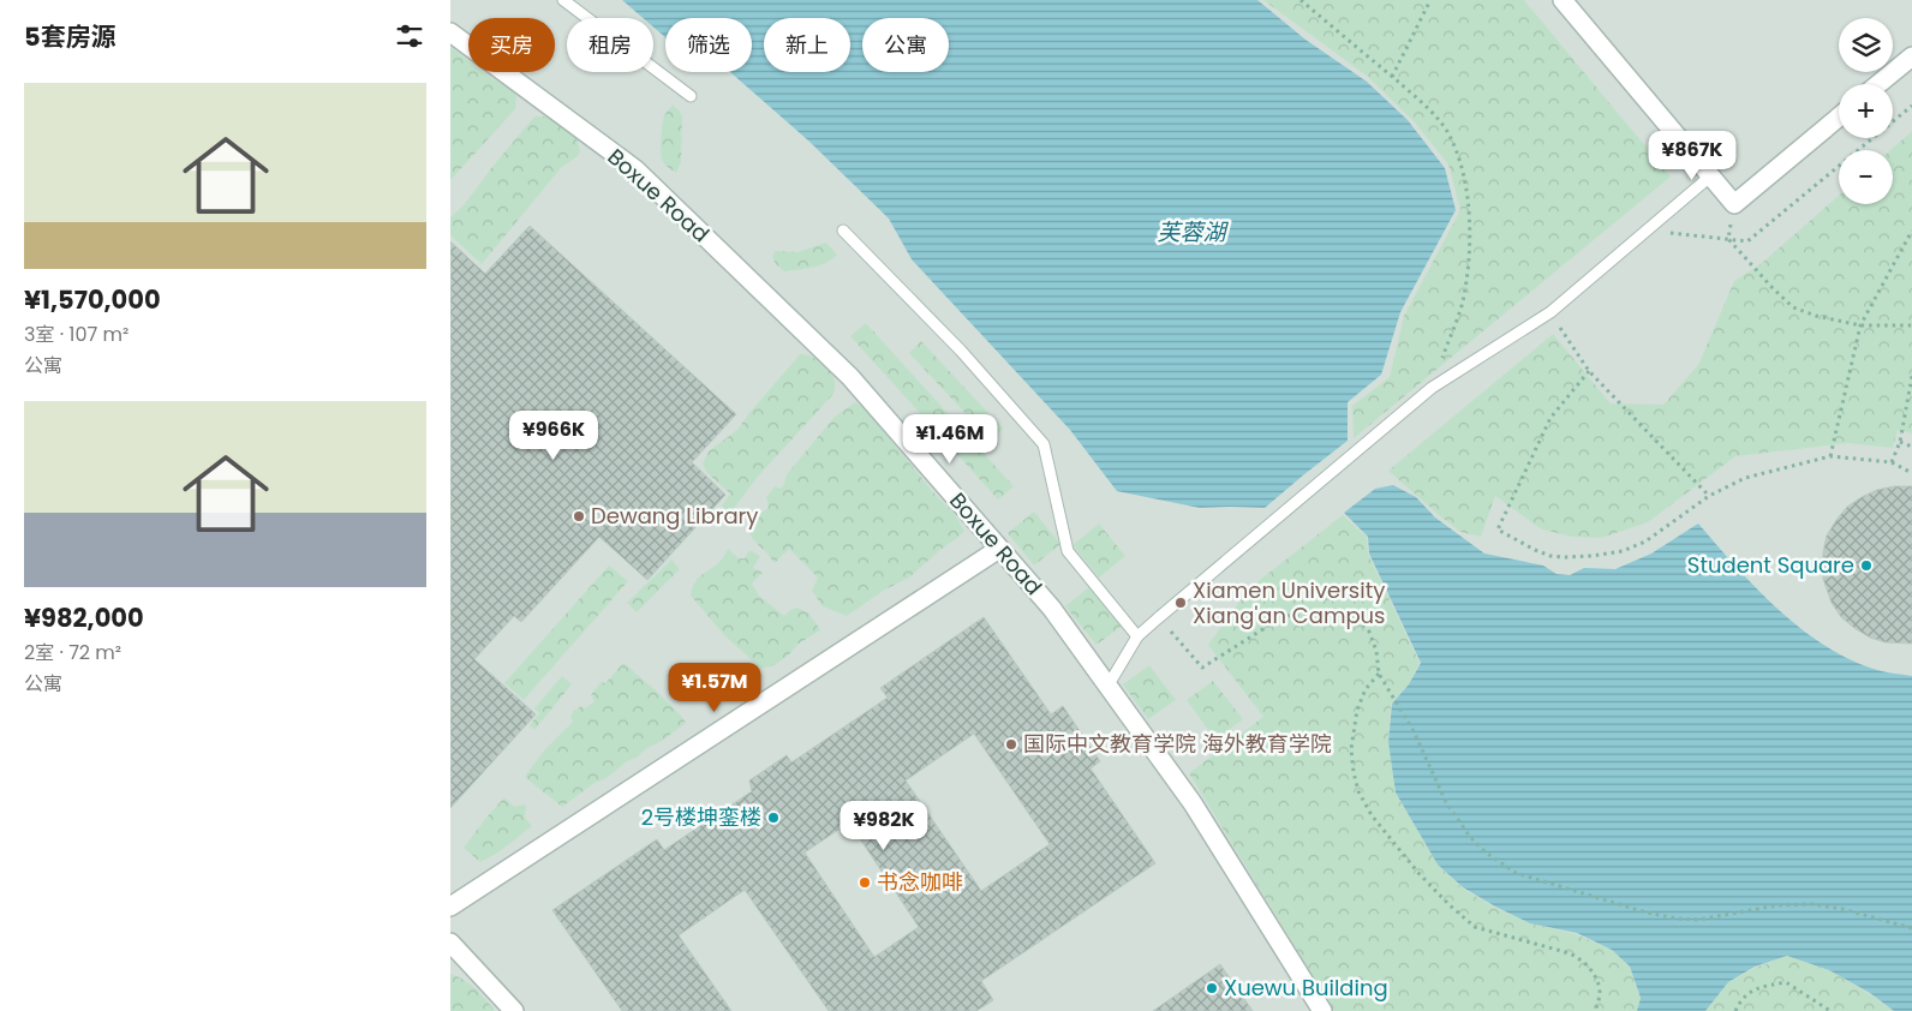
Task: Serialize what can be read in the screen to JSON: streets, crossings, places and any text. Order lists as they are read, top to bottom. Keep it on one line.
{"streets":{"street":["Boxue Road"]},"water":["芙蓉湖"],"places":["Dewang Library","Student Square","Xiamen University Xiang'an Campus","国际中文教育学院 海外教育学院","2号楼坤銮楼","书念咖啡","Xuewu Building"],"page":{"heading":"5套房源","map_buttons":["+","−"],"chip":["买房","租房","筛选","新上","公寓"],"list":[{"name":"¥1,570,000","note":"3室 · 107 m² · 公寓"},{"name":"¥982,000","note":"2室 · 72 m² · 公寓"}],"price":["¥867K","¥966K","¥1.46M","¥1.57M","¥982K"]}}
